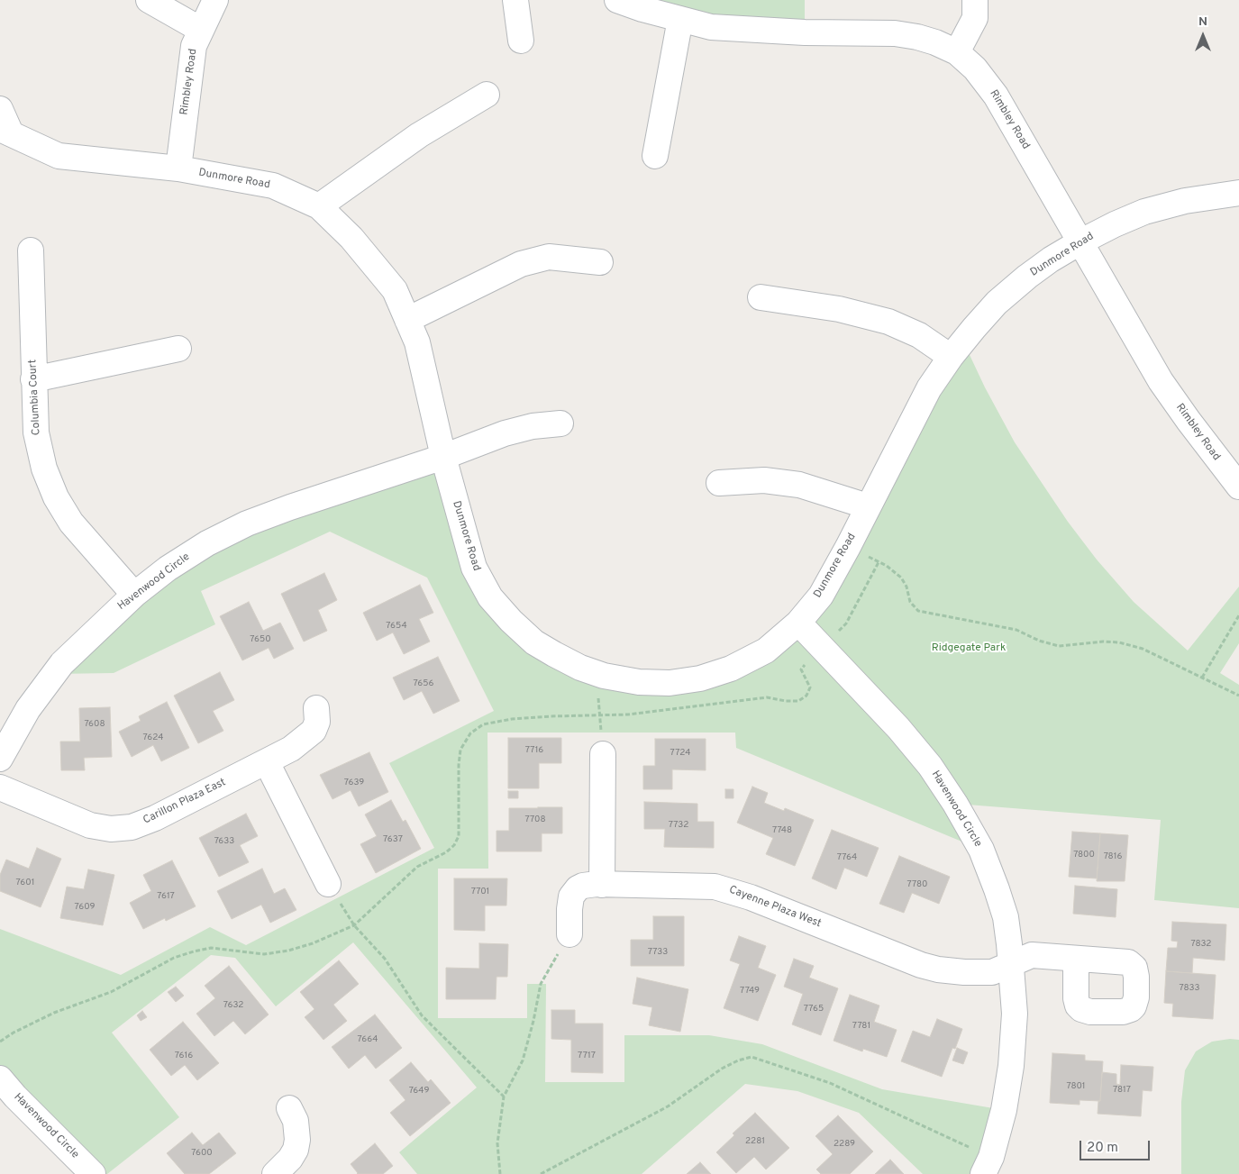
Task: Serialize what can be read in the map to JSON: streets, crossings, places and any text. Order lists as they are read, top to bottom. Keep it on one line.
{"streets":{"street":["Rimbley Road","Dunmore Road","Columbia Court","Havenwood Circle","Carillon Plaza East","Cayenne Plaza West"]},"crossings":[["Rimbley Road","Dunmore Road"],["Dunmore Road","Havenwood Circle"],["Columbia Court","Havenwood Circle"],["Havenwood Circle","Cayenne Plaza West"]],"parks":["Ridgegate Park"],"house_numbers":["7654","7650","7656","7608","7624","7716","7724","7639","7708","7732","7748","7637","7633","7800","7816","7764","7601","7780","7701","7617","7609","7832","7733","7833","7749","7632","7765","7781","7664","7616","7717","7801","7817","7649","2281","2289","7600"],"scale_bar":"20 m","north":"top"}
